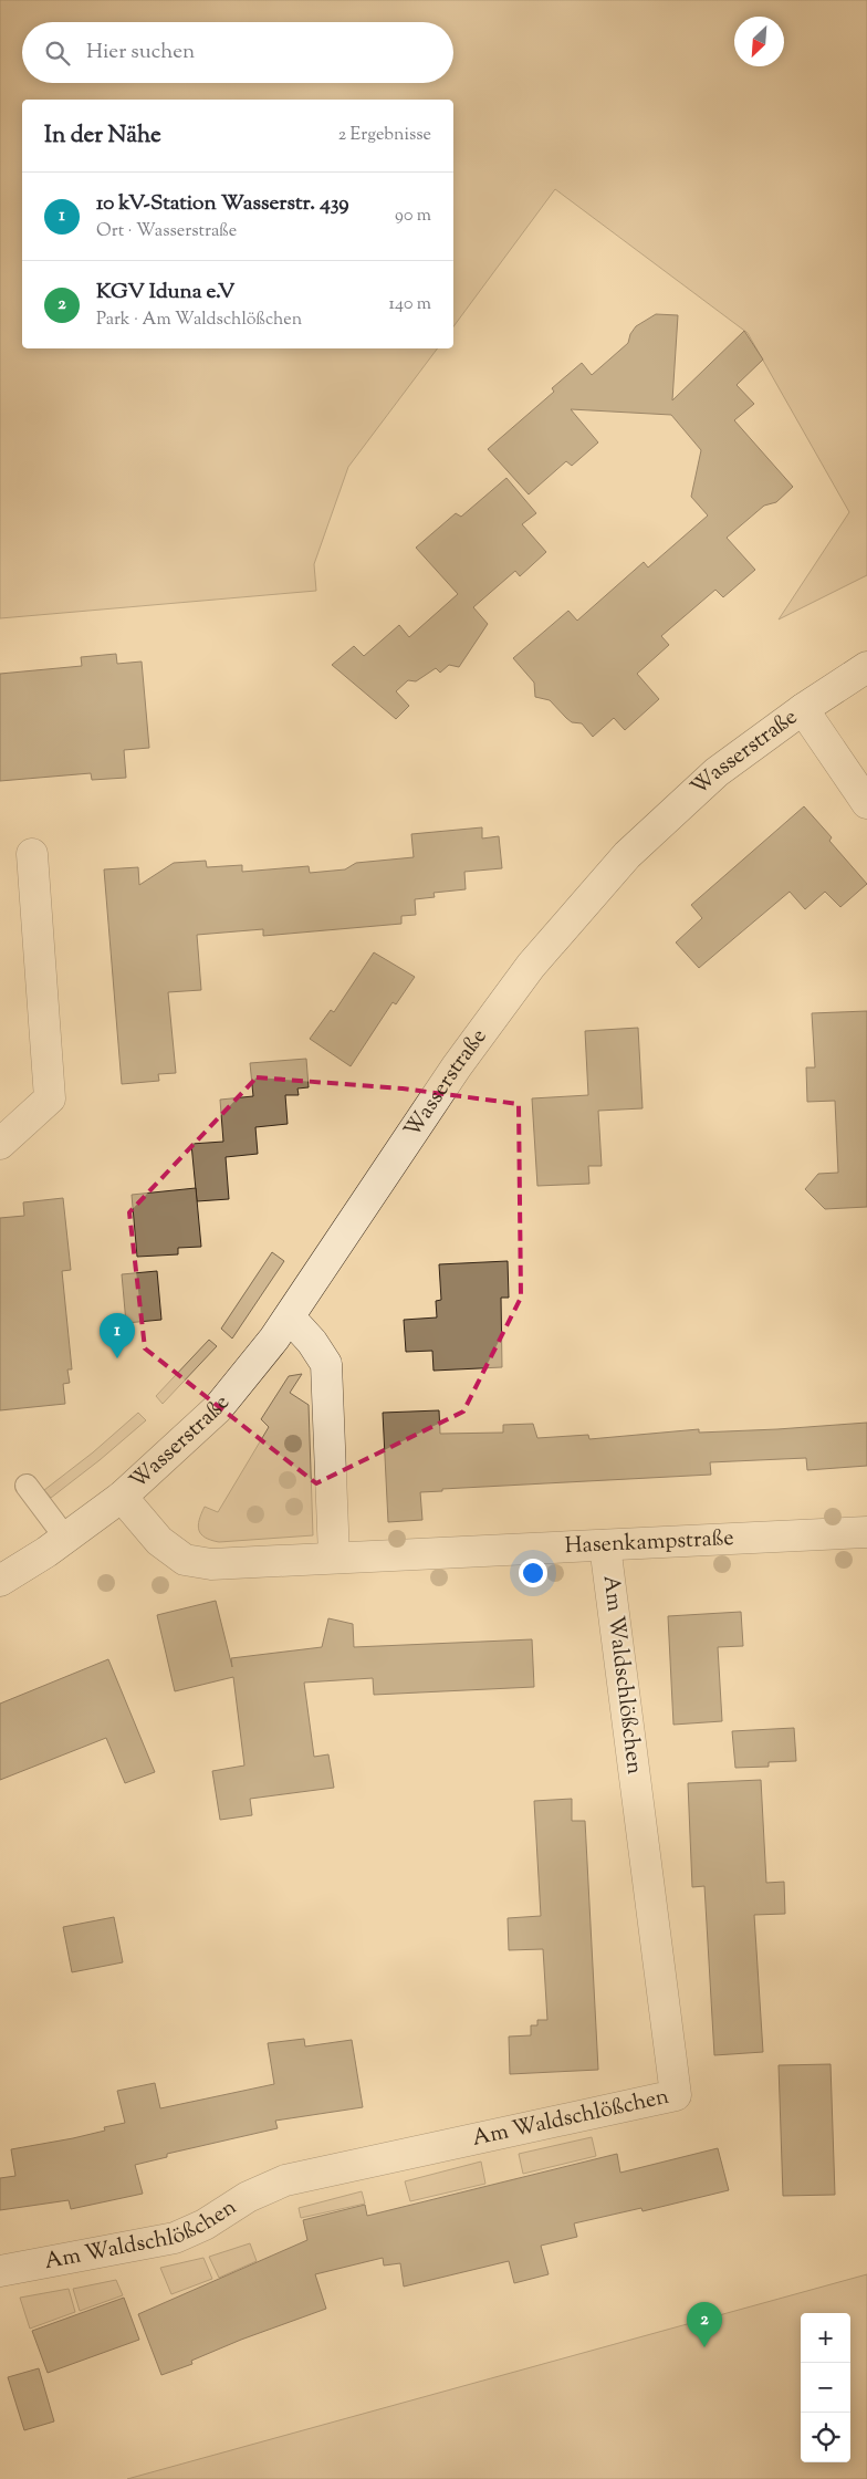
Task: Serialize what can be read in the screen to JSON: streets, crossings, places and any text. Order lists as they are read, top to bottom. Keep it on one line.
{"streets":{"street":["Wasserstraße","Hasenkampstraße","Am Waldschlößchen"]},"crossings":[["Wasserstraße","Hasenkampstraße"],["Hasenkampstraße","Am Waldschlößchen"]],"north":"bottom left","page":{"search":"Hier suchen","heading":["In der Nähe","2 Ergebnisse"],"list":[{"mark":"1","name":"10 kV-Station Wasserstr. 439","note":"Ort · Wasserstraße","value":"90 m"},{"mark":"2","name":"KGV Iduna e.V","note":"Park · Am Waldschlößchen","value":"140 m"}],"pins":["1","2"],"map_buttons":["+","−"]}}
